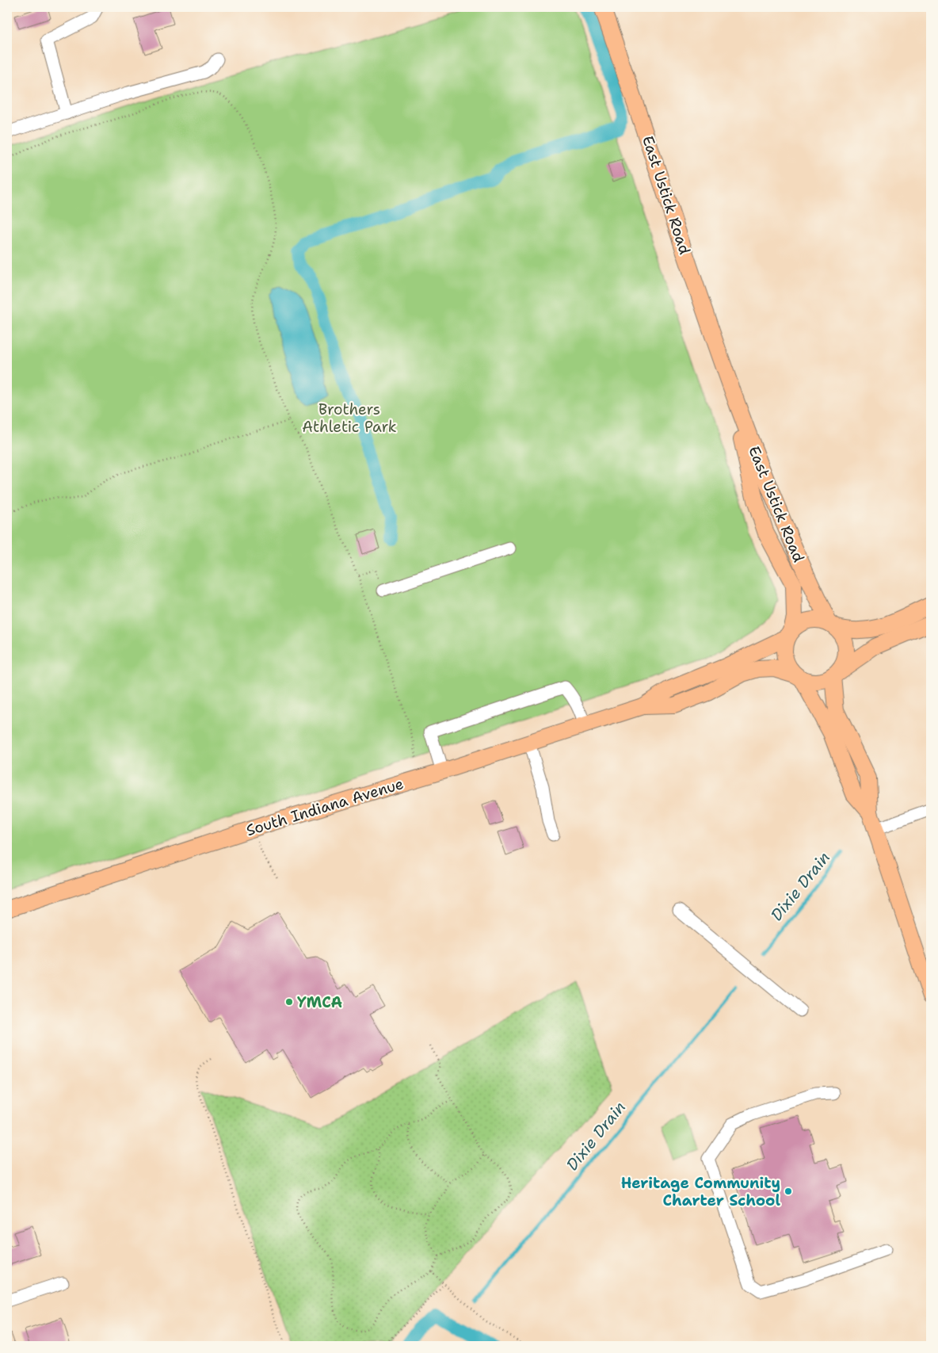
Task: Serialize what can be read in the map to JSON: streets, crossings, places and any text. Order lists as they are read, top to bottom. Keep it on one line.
{"streets":{"main road":["East Ustick Road","South Indiana Avenue"]},"crossings":[["East Ustick Road","South Indiana Avenue"]],"water":["Dixie Drain"],"parks":["Brothers Athletic Park"],"places":["YMCA","Heritage Community Charter School"]}
